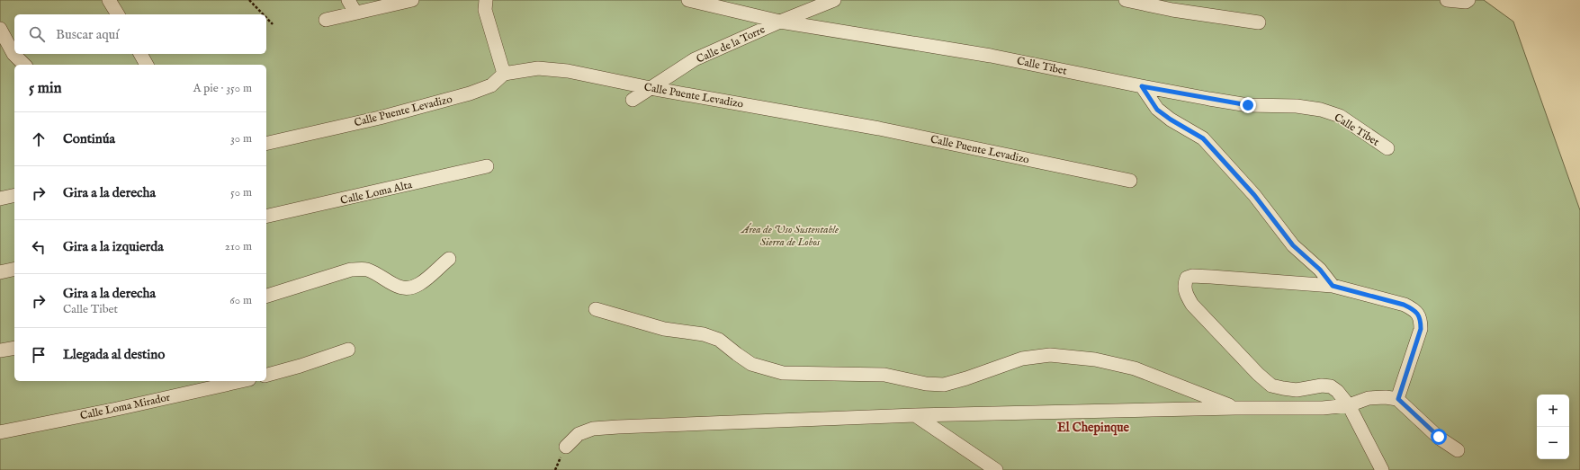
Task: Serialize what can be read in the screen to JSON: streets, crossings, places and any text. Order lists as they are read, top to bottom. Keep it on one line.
{"streets":{"street":["Calle de la Torre","Calle Tibet","Calle Puente Levadizo","Calle Loma Alta","Calle Loma Mirador"]},"crossings":[["Calle de la Torre","Calle Tibet"],["Calle de la Torre","Calle Puente Levadizo"]],"districts":["El Chepinque"],"parks":["Área de Uso Sustentable Sierra de Lobos"],"page":{"search":"Buscar aquí","heading":["5 min","A pie · 350 m"],"list":[["Continúa","30 m"],["Gira a la derecha","50 m"],["Gira a la izquierda","210 m"],["Gira a la derecha","Calle Tibet","60 m"],"Llegada al destino"],"map_buttons":["+","−"]}}
